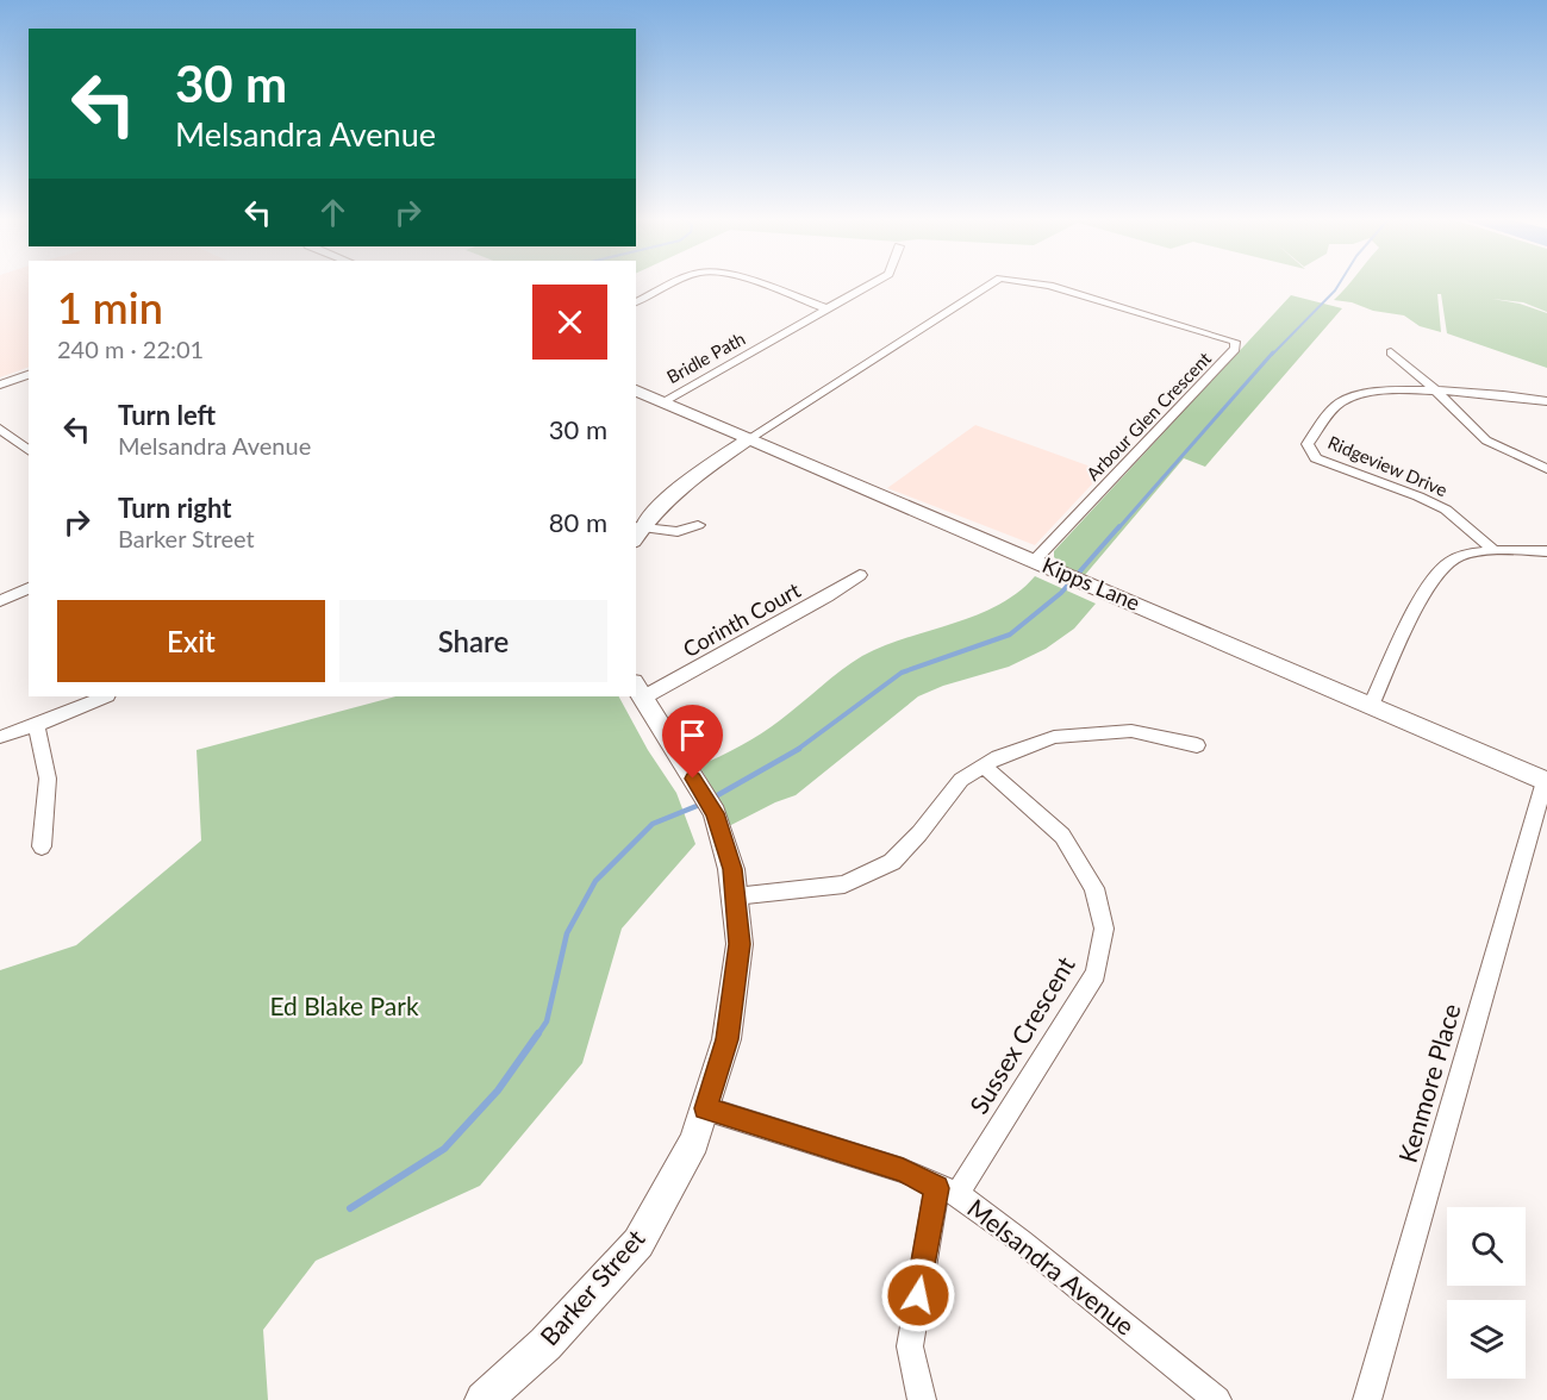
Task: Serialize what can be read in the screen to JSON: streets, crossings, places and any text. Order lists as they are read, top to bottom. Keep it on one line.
{"streets":{"street":["Bridle Path","Arbour Glen Crescent","Ridgeview Drive","Kipps Lane","Corinth Court","Sussex Crescent","Kenmore Place","Melsandra Avenue","Barker Street"]},"crossings":[["Bridle Path","Kipps Lane"],["Arbour Glen Crescent","Kipps Lane"],["Kipps Lane","Kenmore Place"],["Corinth Court","Barker Street"],["Sussex Crescent","Melsandra Avenue"],["Melsandra Avenue","Barker Street"]],"parks":["Ed Blake Park"],"page":{"turn":["30 m","Melsandra Avenue"],"heading":["1 min","240 m · 22:01"],"list":[{"name":"Turn left","note":"Melsandra Avenue","value":"30 m"},{"name":"Turn right","note":"Barker Street","value":"80 m"}],"buttons":["Exit","Share"]}}
